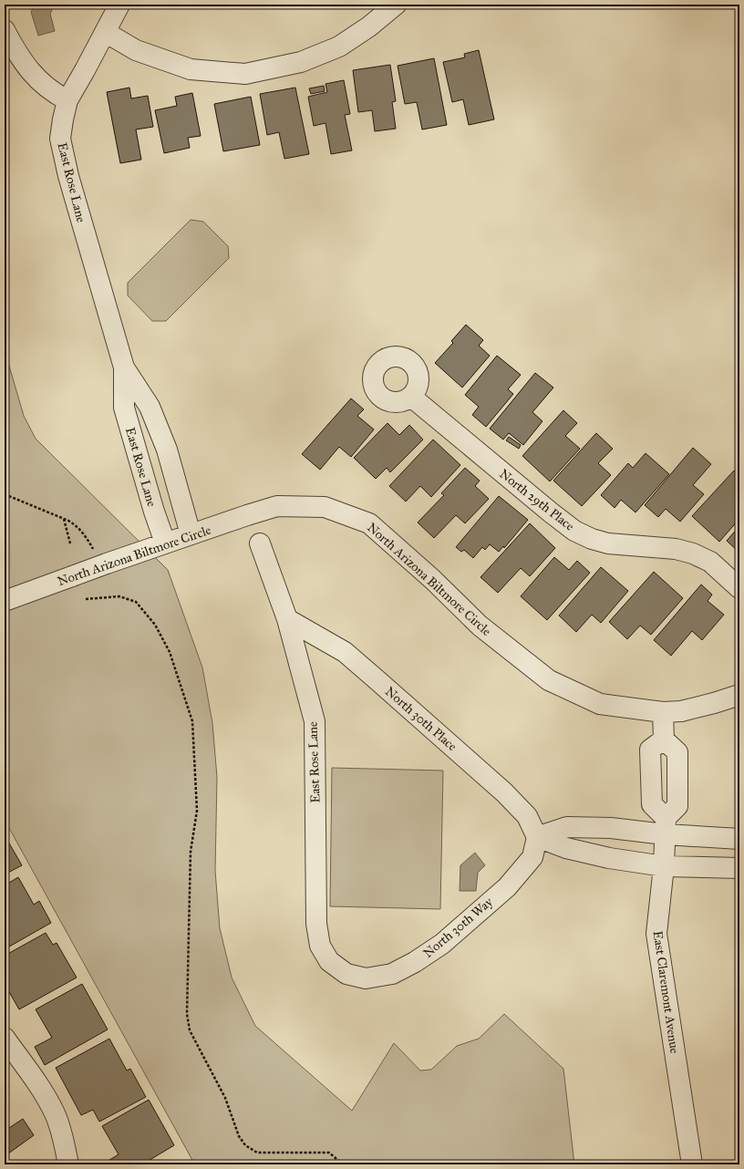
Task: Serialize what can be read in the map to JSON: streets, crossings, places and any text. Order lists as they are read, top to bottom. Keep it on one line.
{"streets":{"street":["East Rose Lane","North 29th Place","North Arizona Biltmore Circle","North 30th Place","North 30th Way","East Claremont Avenue"]},"crossings":[["East Rose Lane","North Arizona Biltmore Circle"],["East Rose Lane","North 30th Place"],["East Rose Lane","North 30th Way"],["North 30th Place","North 30th Way"]]}
